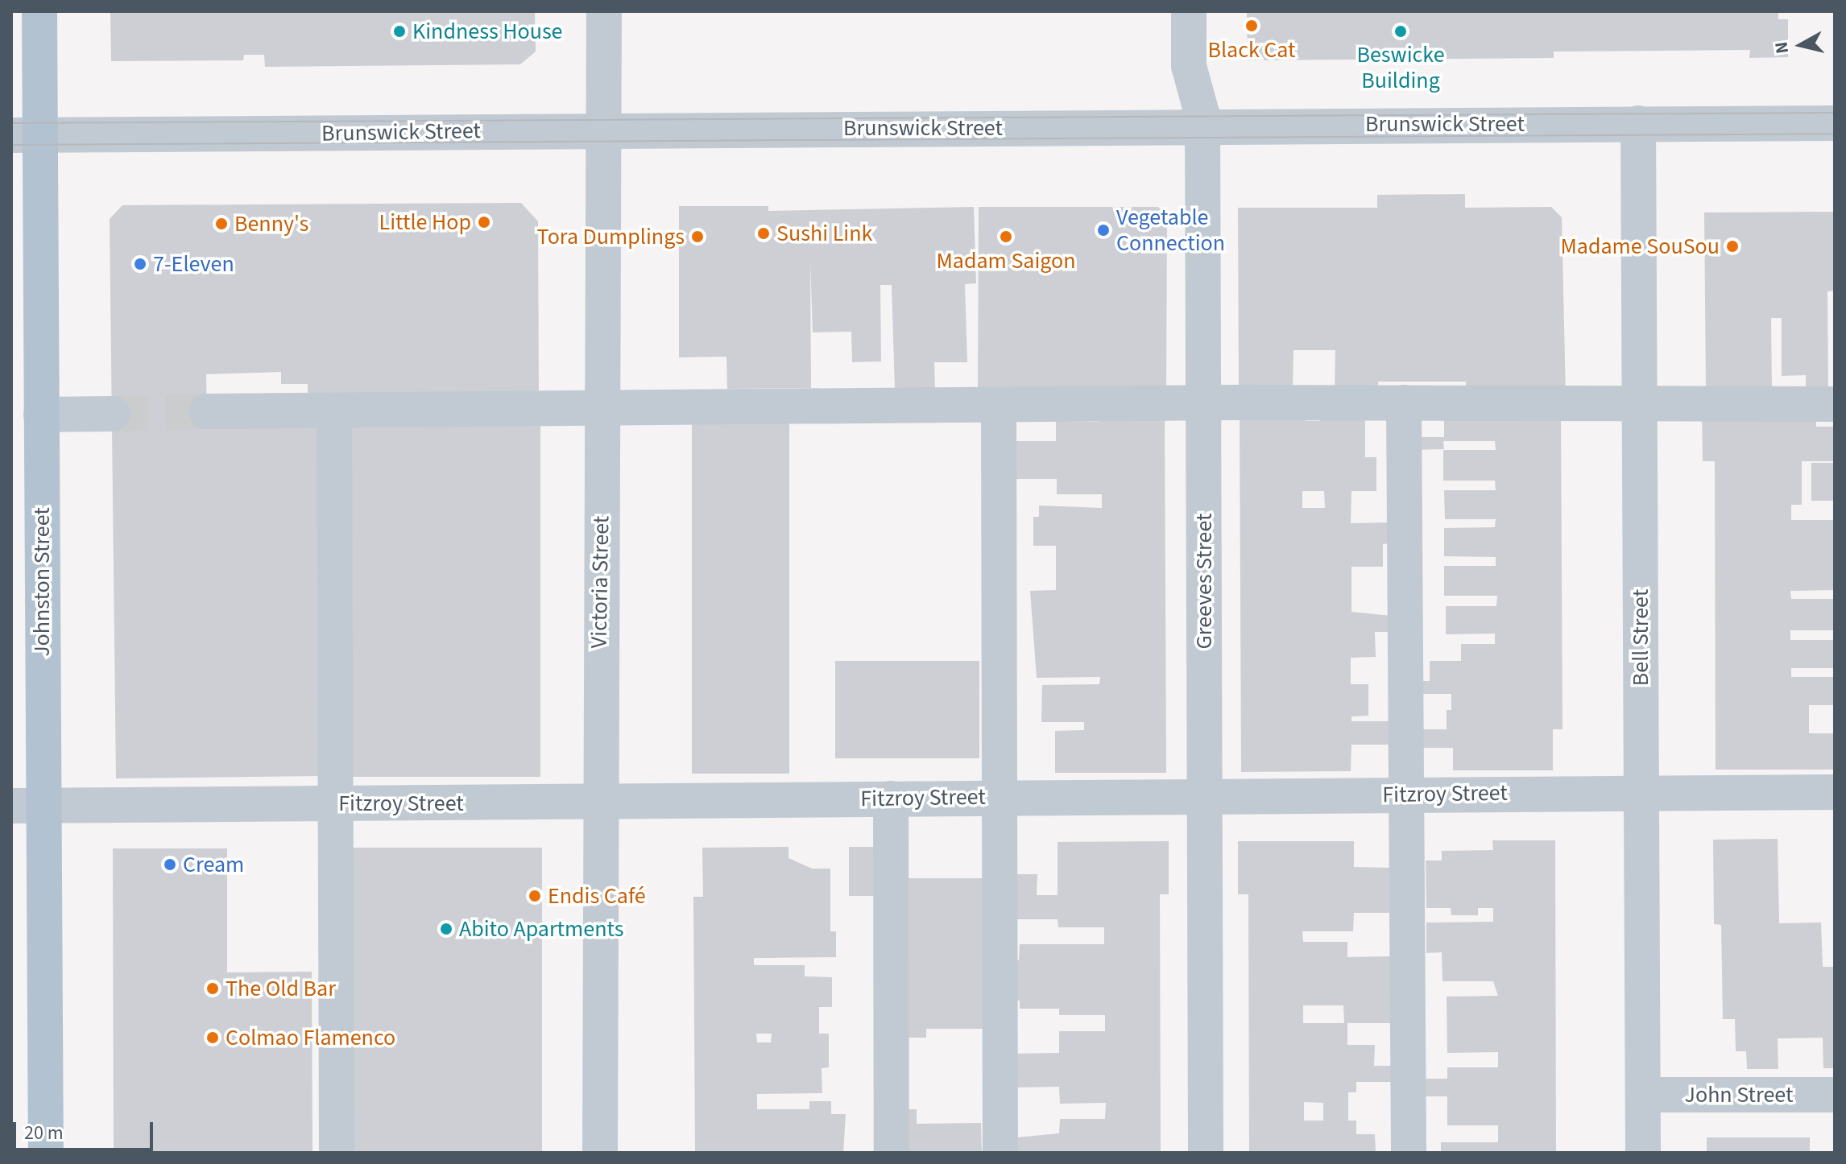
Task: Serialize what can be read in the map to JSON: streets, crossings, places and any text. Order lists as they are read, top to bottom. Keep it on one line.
{"streets":{"main road":["Johnston Street"],"street":["Brunswick Street","Greeves Street","Victoria Street","Bell Street","Fitzroy Street","John Street"]},"crossings":[["Brunswick Street","Greeves Street"],["Brunswick Street","Johnston Street"],["Brunswick Street","Victoria Street"],["Brunswick Street","Bell Street"],["Greeves Street","Fitzroy Street"],["Johnston Street","Fitzroy Street"],["Victoria Street","Fitzroy Street"],["Bell Street","Fitzroy Street"],["Bell Street","John Street"]],"places":["Black Cat","Kindness House","Beswicke Building","Little Hop","Benny's","Vegetable Connection","Sushi Link","Tora Dumplings","Madam Saigon","Madame SouSou","7-Eleven","Cream","Endis Café","Abito Apartments","The Old Bar","Colmao Flamenco"],"scale_bar":"20 m","north":"left"}
